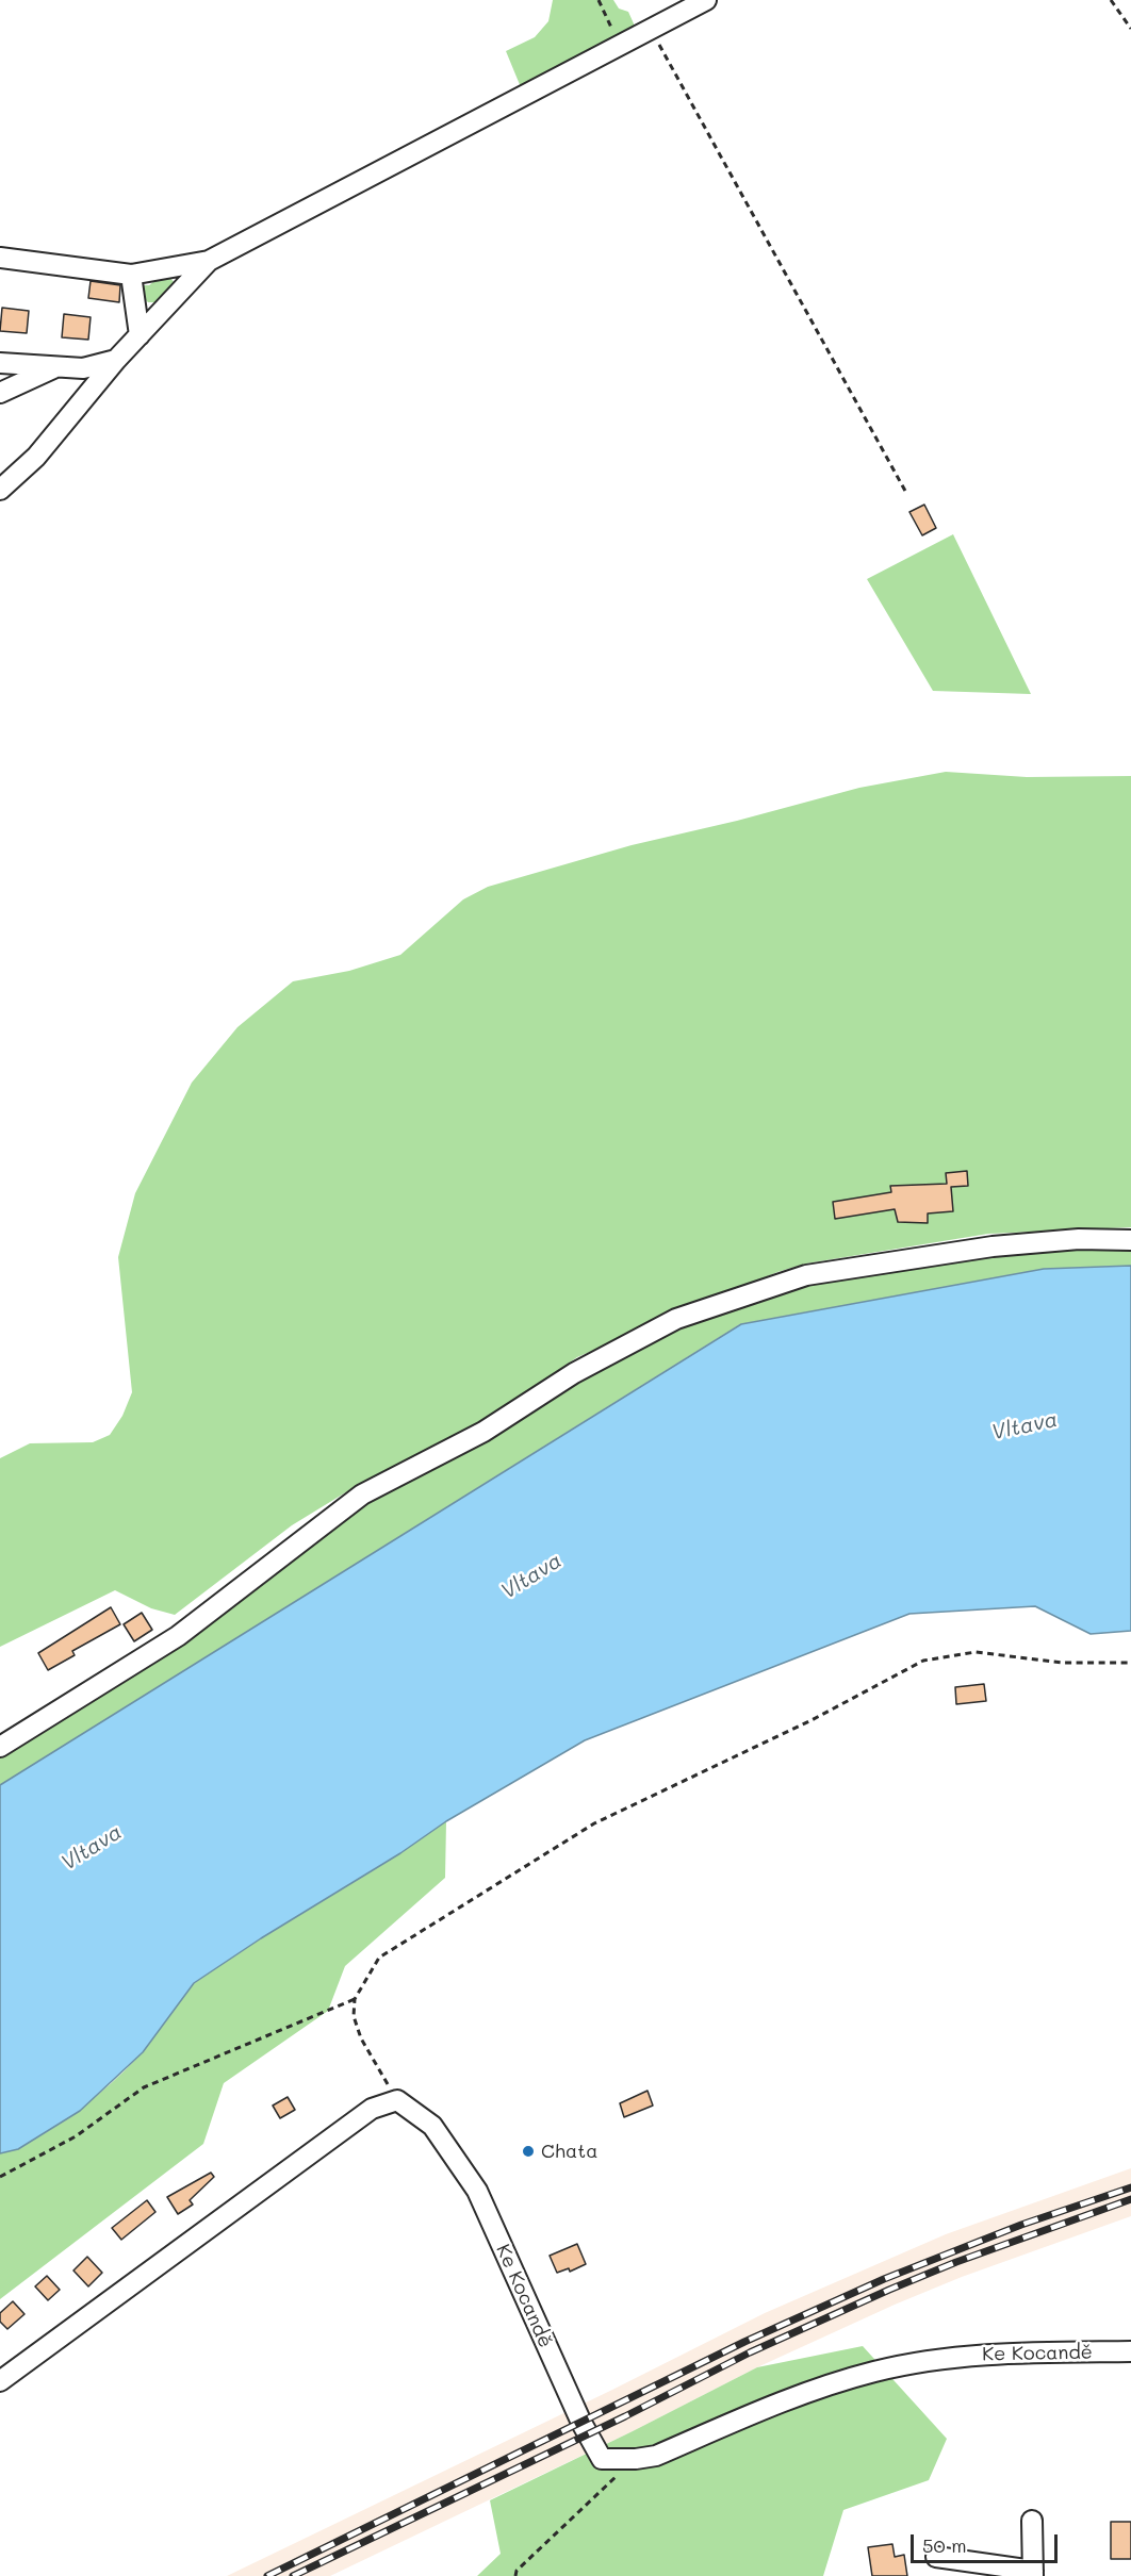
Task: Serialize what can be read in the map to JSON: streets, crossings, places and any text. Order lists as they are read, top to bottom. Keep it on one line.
{"streets":{"street":["Ke Kocandě"]},"water":["Vltava"],"places":["Chata"],"scale_bar":"50 m"}
